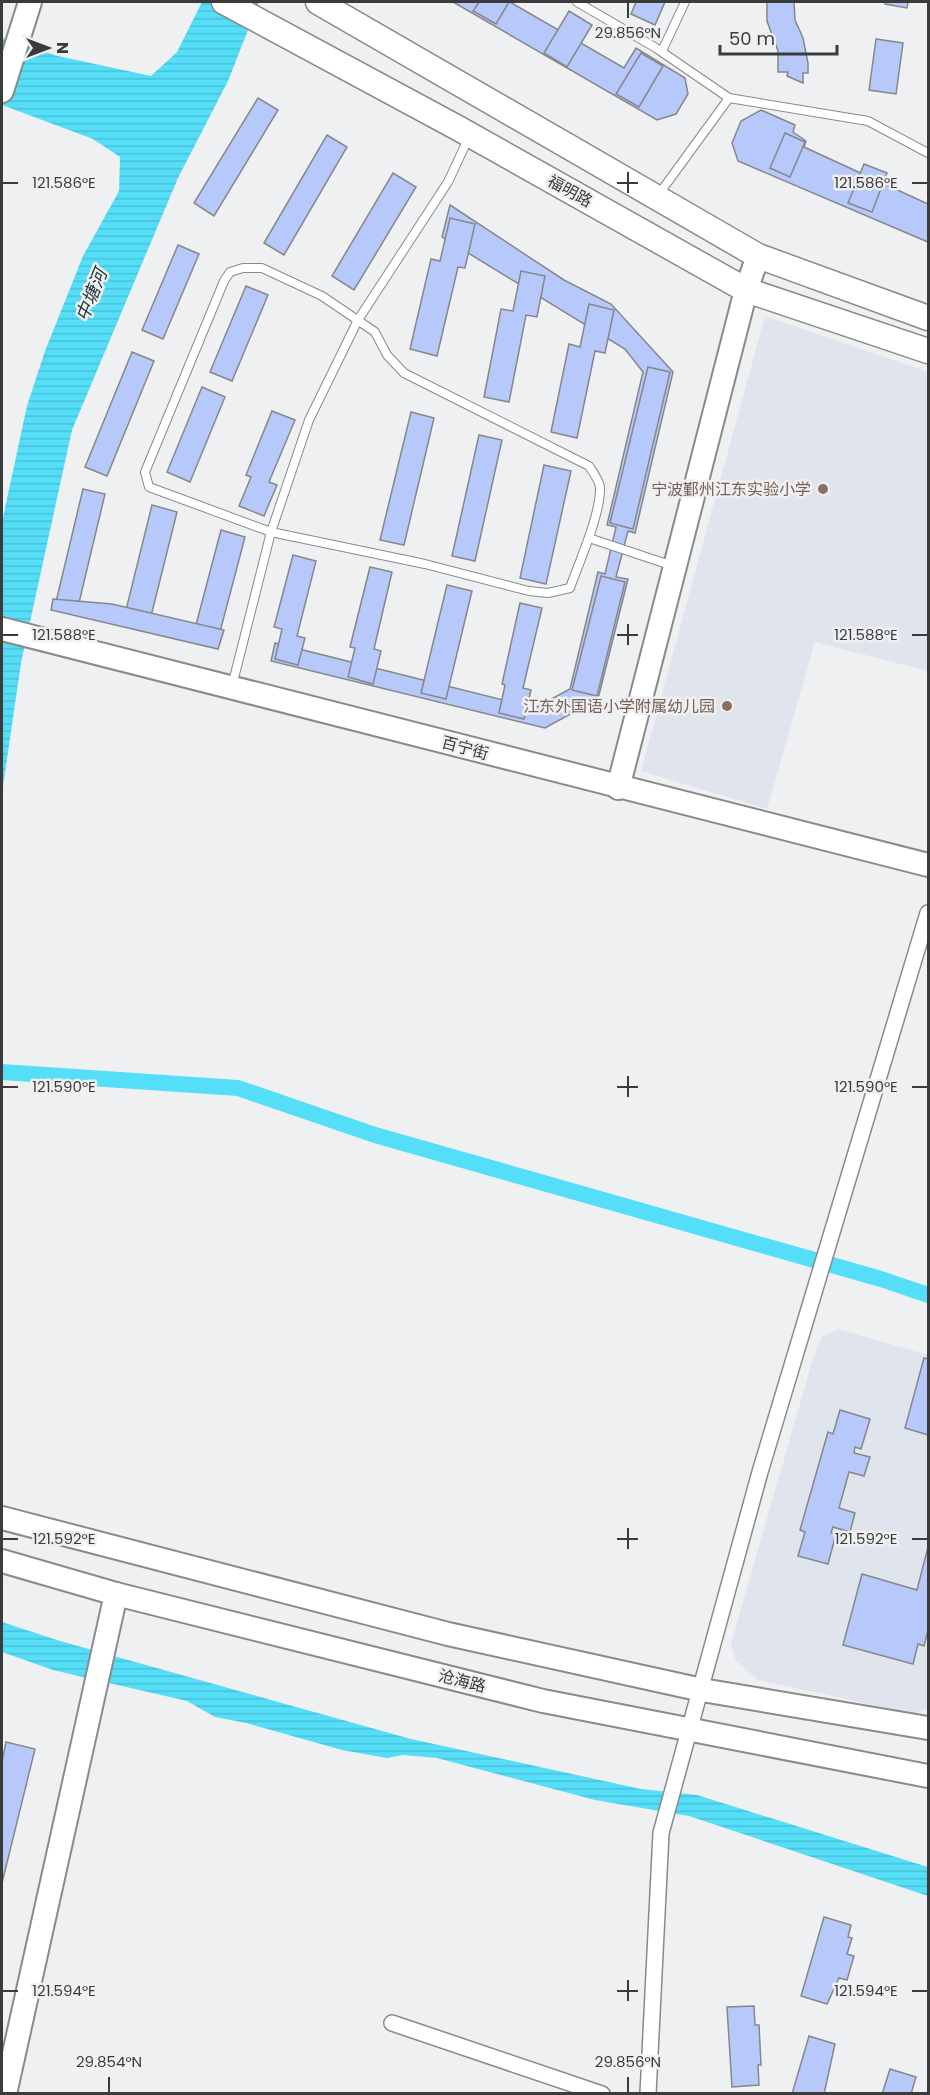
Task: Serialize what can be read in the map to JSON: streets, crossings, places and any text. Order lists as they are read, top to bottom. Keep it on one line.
{"streets":{"main road":["福明路"],"street":["百宁街","沧海路"]},"water":["中塘河"],"places":["宁波鄞州江东实验小学","江东外国语小学附属幼儿园"],"scale_bar":"50 m","north":"right","coordinates":["29.856°N","121.586°E","121.588°E","121.590°E","121.592°E","121.594°E","29.854°N"]}
